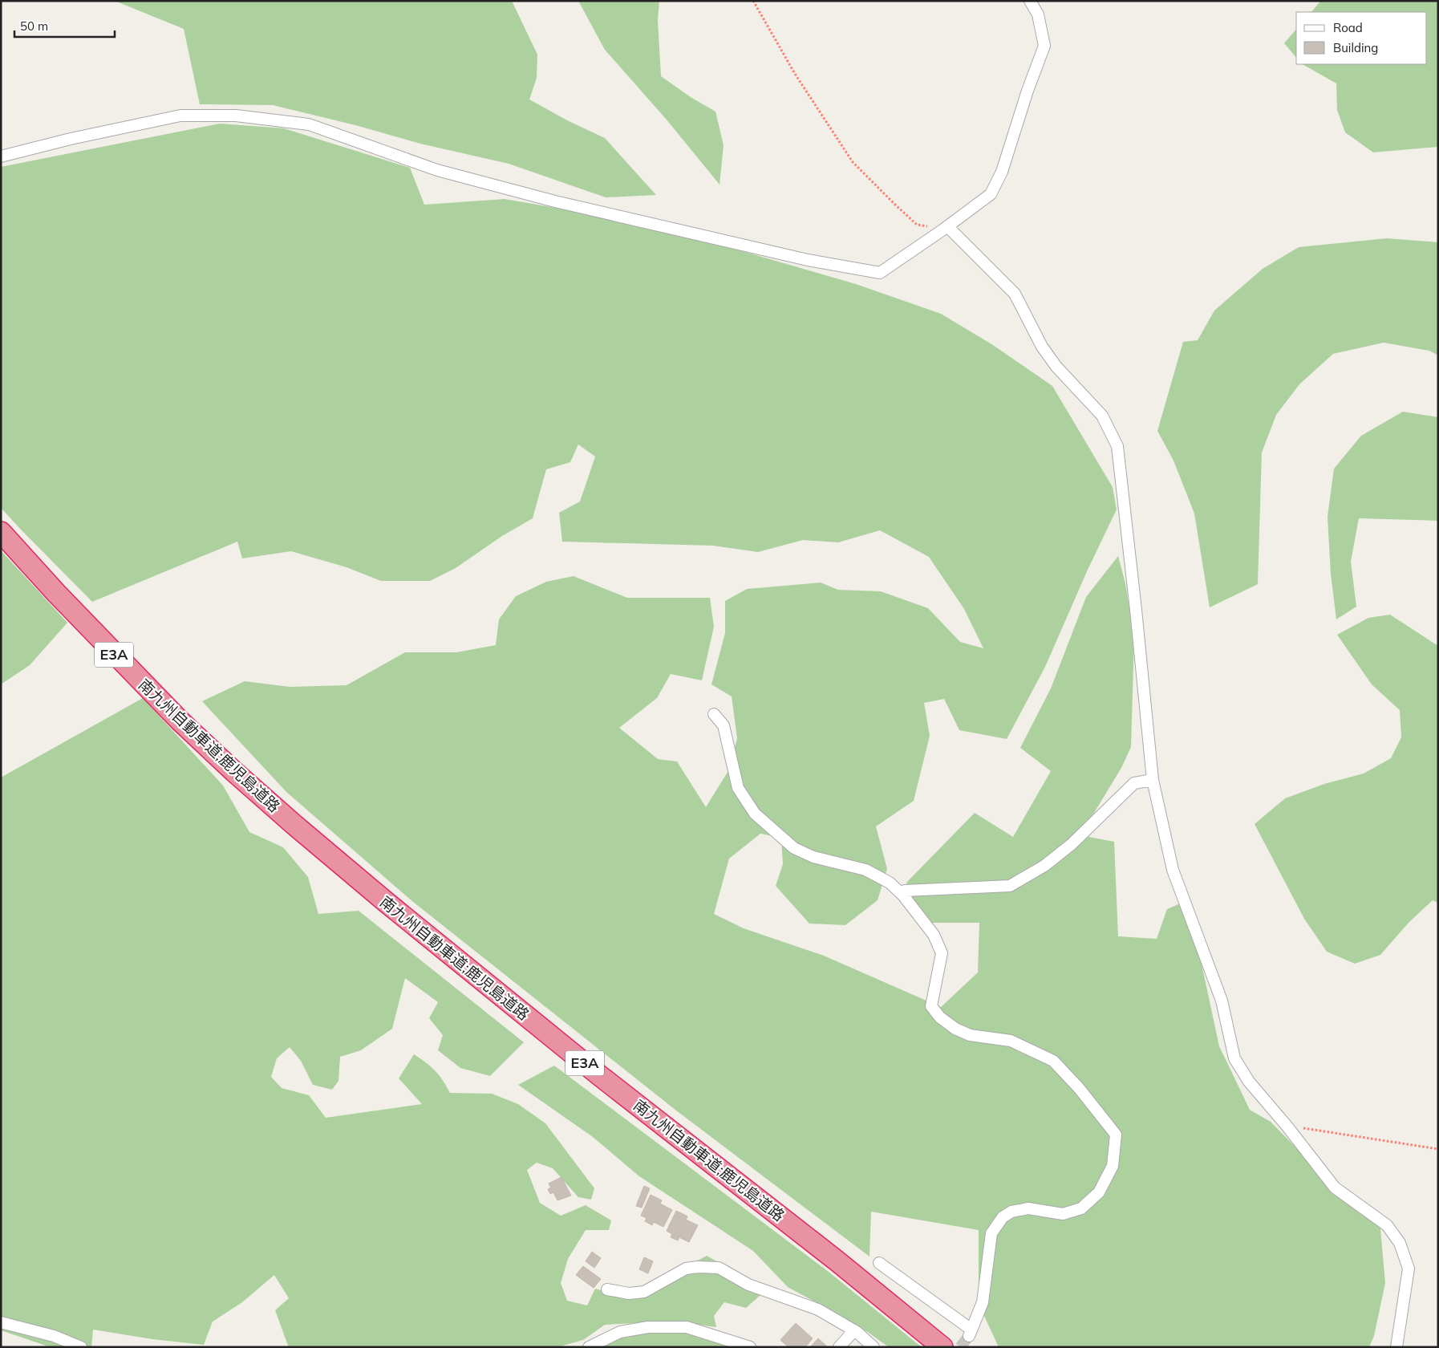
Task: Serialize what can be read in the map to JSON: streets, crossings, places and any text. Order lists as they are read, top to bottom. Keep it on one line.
{"streets":{"highway":["E3A","南九州自動車道;鹿児島道路"]},"legend":["Road","Building"],"scale_bar":"50 m"}
